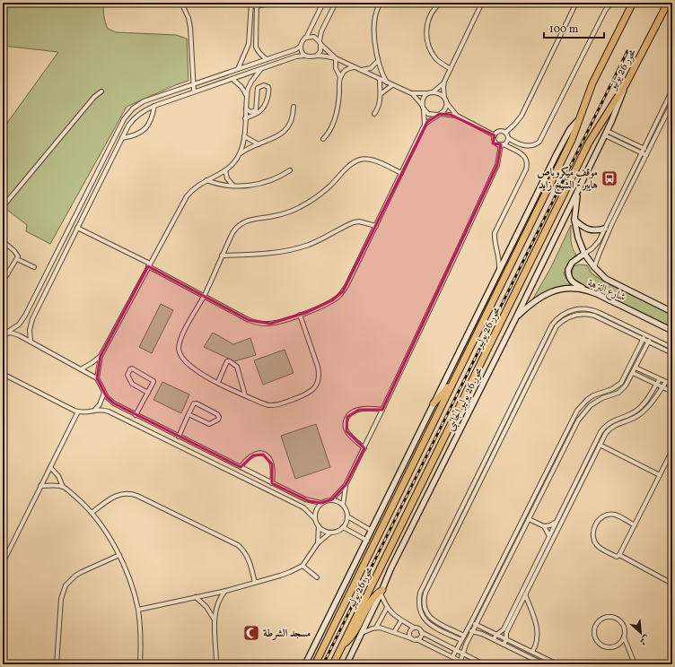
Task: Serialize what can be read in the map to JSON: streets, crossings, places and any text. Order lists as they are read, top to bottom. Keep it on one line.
{"streets":{"highway":["محور 26 يوليو"],"main road":["شارع النزهة","محور 26 يوليو الجانبى"]},"crossings":[["محور 26 يوليو","محور 26 يوليو الجانبى"],["شارع النزهة","محور 26 يوليو الجانبى"]],"places":{"bus stop":["موقف ميكروباص هايبر - الشيخ زايد"],"mosque":["مسجد الشرطة"]},"scale_bar":"100 m","north":"bottom right"}
